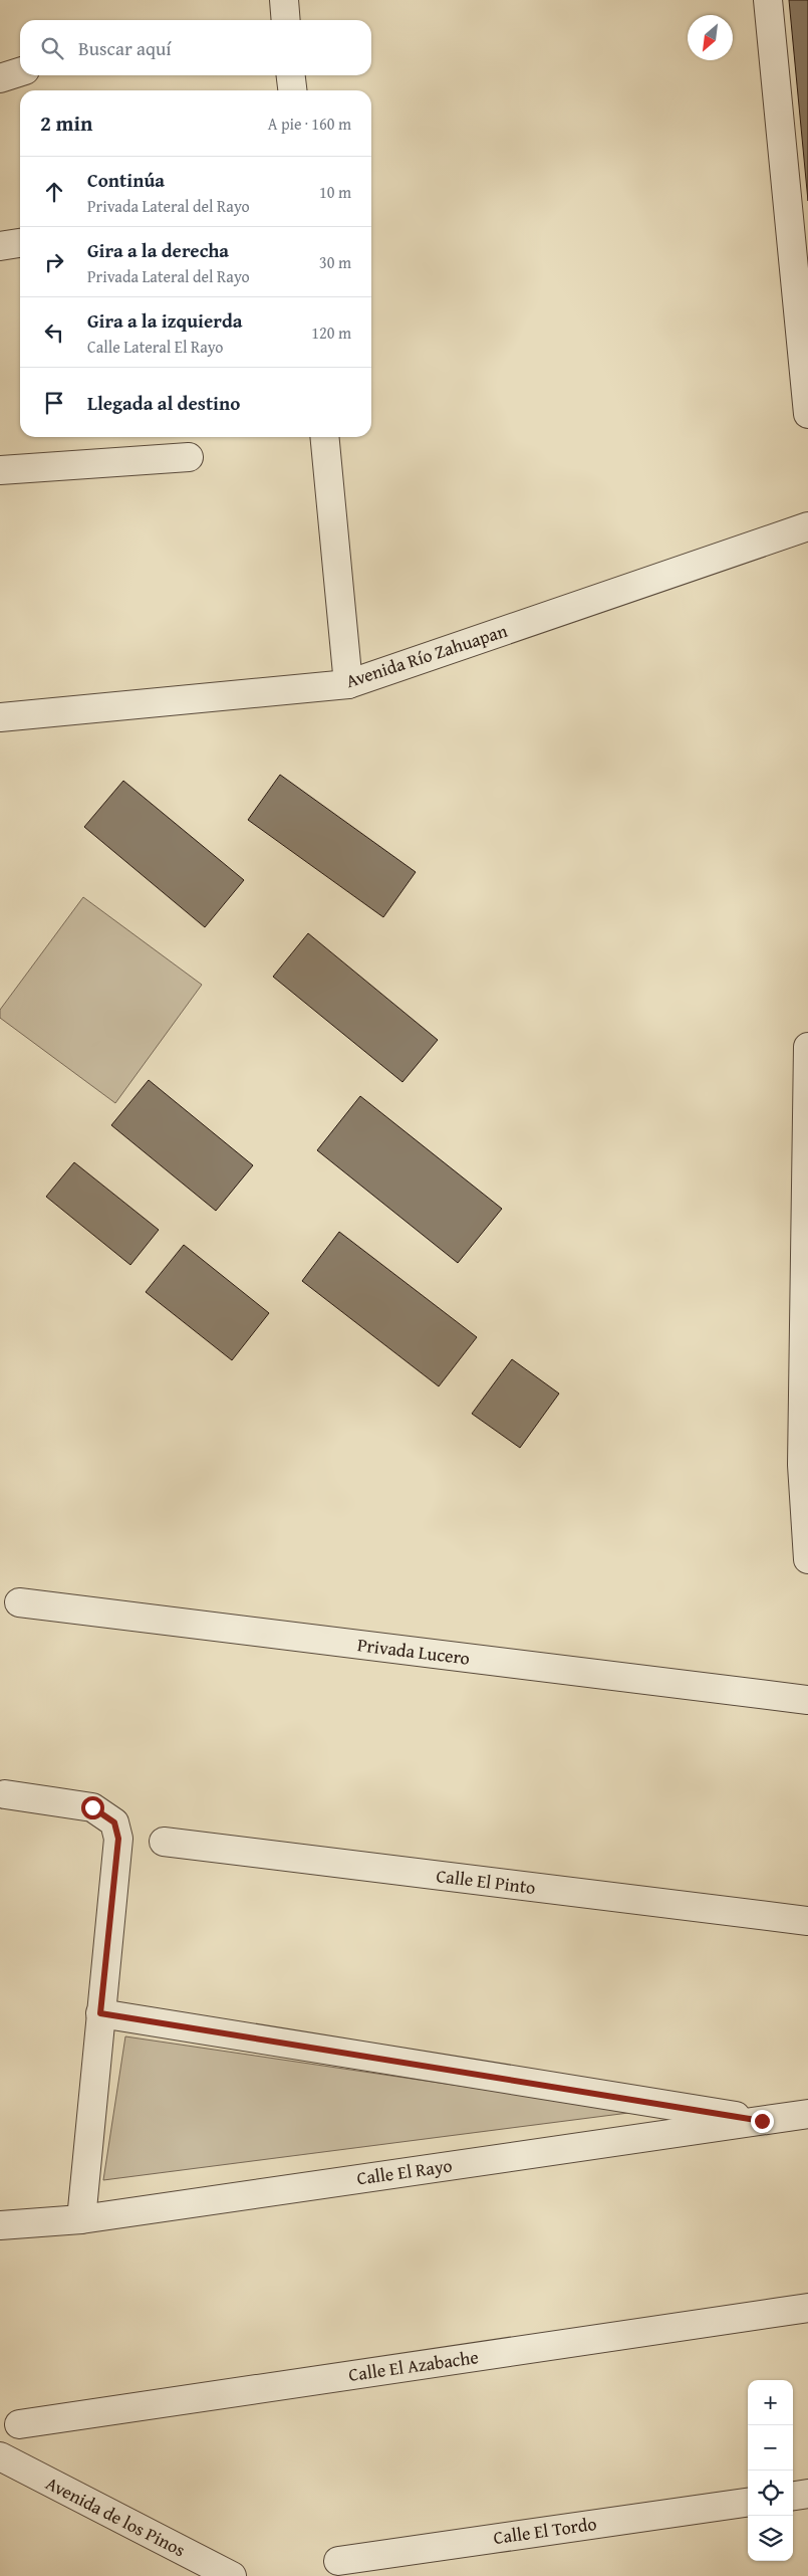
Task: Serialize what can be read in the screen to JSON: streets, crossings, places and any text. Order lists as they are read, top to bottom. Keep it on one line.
{"streets":{"street":["Avenida Río Zahuapan","Privada Lucero","Calle El Pinto","Calle El Rayo","Calle El Azabache","Avenida de los Pinos","Calle El Tordo"]},"north":"bottom left","page":{"search":"Buscar aquí","heading":["2 min","A pie · 160 m"],"list":[["Continúa","Privada Lateral del Rayo","10 m"],["Gira a la derecha","Privada Lateral del Rayo","30 m"],["Gira a la izquierda","Calle Lateral El Rayo","120 m"],"Llegada al destino"],"map_buttons":["+","−"]}}
